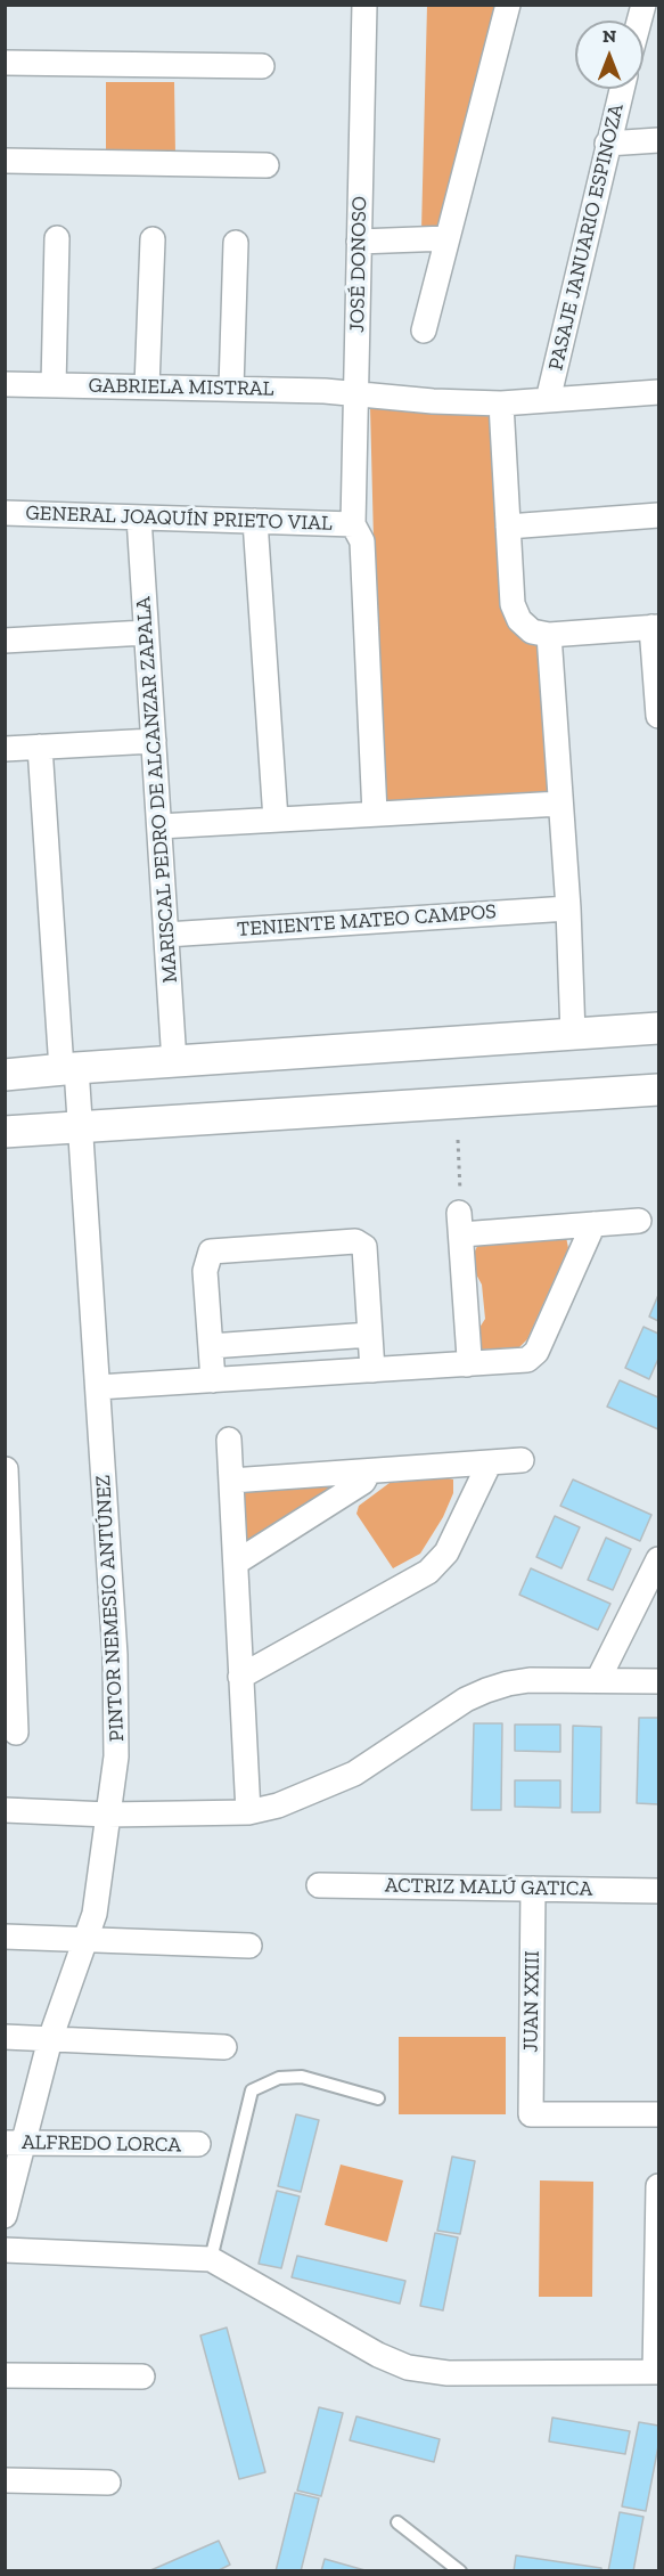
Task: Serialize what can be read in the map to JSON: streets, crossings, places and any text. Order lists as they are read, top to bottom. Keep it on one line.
{"streets":{"street":["PASAJE JANUARIO ESPINOZA","JOSÉ DONOSO","GABRIELA MISTRAL","GENERAL JOAQUÍN PRIETO VIAL","MARISCAL PEDRO DE ALCANZAR ZAPALA","TENIENTE MATEO CAMPOS","PINTOR NEMESIO ANTÚNEZ","ACTRIZ MALÚ GATICA","JUAN XXIII","ALFREDO LORCA"]},"crossings":[["PASAJE JANUARIO ESPINOZA","GABRIELA MISTRAL"],["JOSÉ DONOSO","GABRIELA MISTRAL"],["JOSÉ DONOSO","GENERAL JOAQUÍN PRIETO VIAL"],["GENERAL JOAQUÍN PRIETO VIAL","MARISCAL PEDRO DE ALCANZAR ZAPALA"],["MARISCAL PEDRO DE ALCANZAR ZAPALA","TENIENTE MATEO CAMPOS"],["PINTOR NEMESIO ANTÚNEZ","ALFREDO LORCA"],["ACTRIZ MALÚ GATICA","JUAN XXIII"]],"north":"top"}
